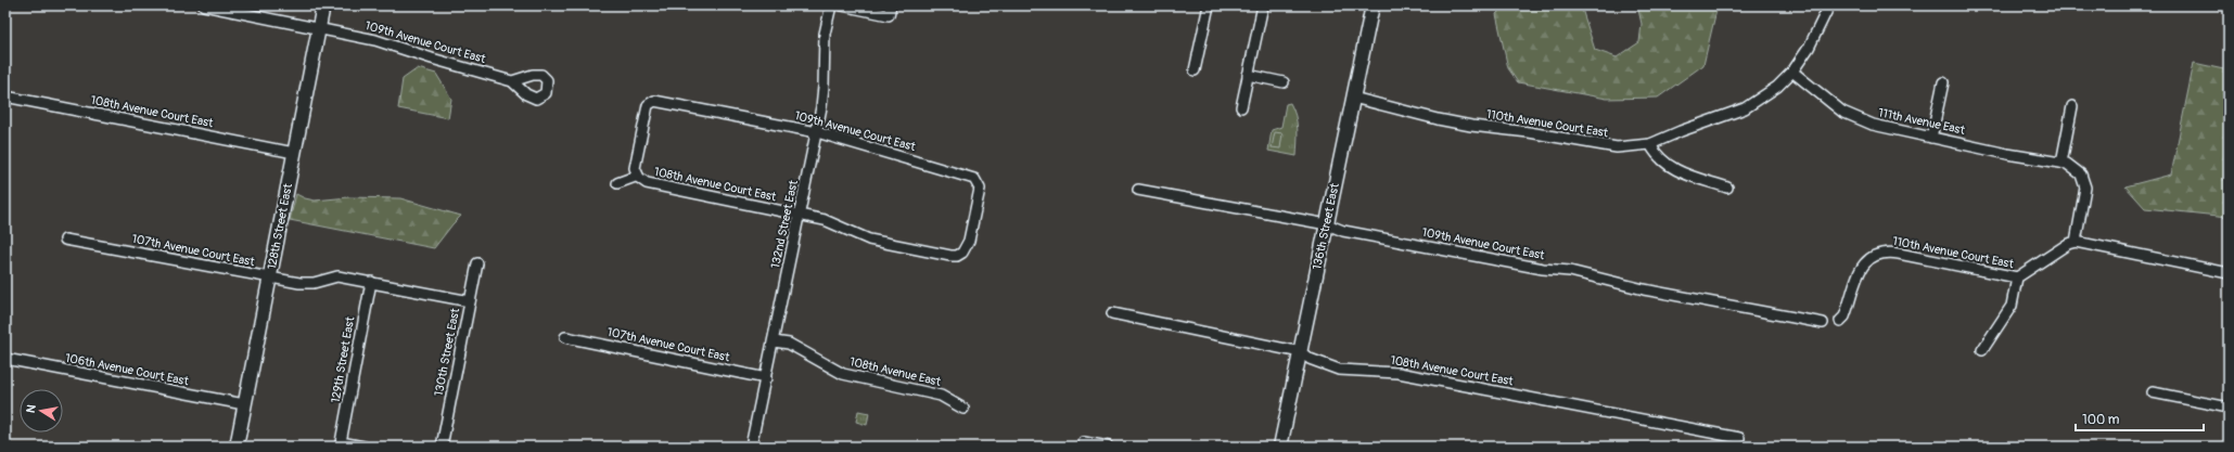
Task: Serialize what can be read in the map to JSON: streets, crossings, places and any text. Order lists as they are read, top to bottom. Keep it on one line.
{"streets":{"street":["109th Avenue Court East","108th Avenue Court East","111th Avenue East","110th Avenue Court East","132nd Street East","128th Street East","136th Street East","107th Avenue Court East","130th Street East","129th Street East","106th Avenue Court East","108th Avenue East"]},"crossings":[["109th Avenue Court East","108th Avenue Court East"],["109th Avenue Court East","132nd Street East"],["109th Avenue Court East","128th Street East"],["109th Avenue Court East","136th Street East"],["108th Avenue Court East","132nd Street East"],["108th Avenue Court East","128th Street East"],["108th Avenue Court East","136th Street East"],["111th Avenue East","110th Avenue Court East"],["110th Avenue Court East","136th Street East"],["132nd Street East","107th Avenue Court East"],["132nd Street East","108th Avenue East"],["128th Street East","107th Avenue Court East"],["128th Street East","106th Avenue Court East"],["107th Avenue Court East","130th Street East"],["107th Avenue Court East","129th Street East"]],"scale_bar":"100 m","north":"left"}
